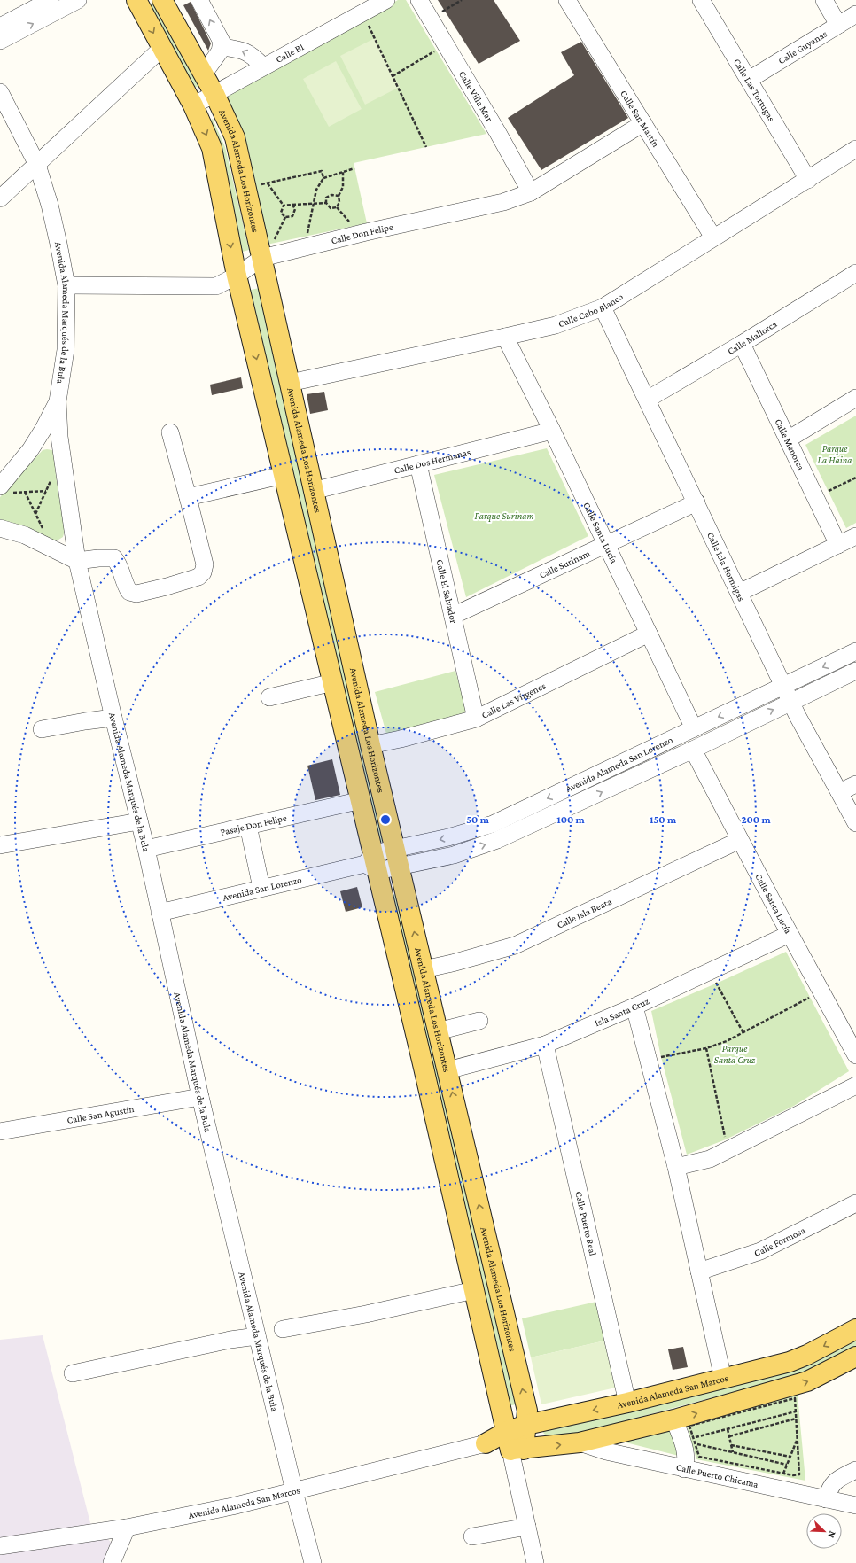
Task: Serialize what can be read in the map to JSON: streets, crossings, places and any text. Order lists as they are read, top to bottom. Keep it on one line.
{"streets":{"main road":["Avenida Alameda Los Horizontes","Avenida Alameda San Marcos"],"street":["Calle Guyanas","Calle B1","Calle Las Tortugas","Calle Villa Mar","Calle San Martín","Calle Don Felipe","Calle Cabo Blanco","Avenida Alameda Marqués de la Bula","Calle Mallorca","Calle Menorca","Calle Dos Hermanas","Calle Santa Lucía","Calle Surinam","Calle Isla Hormigas","Calle El Salvador","Calle Las Vírgenes","Avenida Alameda San Lorenzo","Pasaje Don Felipe","Avenida San Lorenzo","Calle Isla Beata","Isla Santa Cruz","Calle San Agustín","Calle Puerto Real","Calle Formosa","Calle Puerto Chicama"]},"crossings":[["Calle Guyanas","Calle Las Tortugas"],["Calle B1","Avenida Alameda Los Horizontes"],["Calle Las Tortugas","Calle Cabo Blanco"],["Calle Villa Mar","Calle Don Felipe"],["Calle San Martín","Calle Don Felipe"],["Calle San Martín","Calle Cabo Blanco"],["Avenida Alameda Los Horizontes","Calle Don Felipe"],["Avenida Alameda Los Horizontes","Calle Cabo Blanco"],["Avenida Alameda Los Horizontes","Calle Dos Hermanas"],["Avenida Alameda Los Horizontes","Calle Las Vírgenes"],["Avenida Alameda Los Horizontes","Avenida Alameda San Lorenzo"],["Avenida Alameda Los Horizontes","Pasaje Don Felipe"],["Avenida Alameda Los Horizontes","Avenida San Lorenzo"],["Avenida Alameda Los Horizontes","Calle Isla Beata"],["Avenida Alameda Los Horizontes","Isla Santa Cruz"],["Avenida Alameda Los Horizontes","Avenida Alameda San Marcos"],["Calle Don Felipe","Avenida Alameda Marqués de la Bula"],["Calle Cabo Blanco","Calle Santa Lucía"],["Calle Cabo Blanco","Calle Isla Hormigas"],["Avenida Alameda Marqués de la Bula","Pasaje Don Felipe"],["Avenida Alameda Marqués de la Bula","Avenida San Lorenzo"],["Avenida Alameda Marqués de la Bula","Calle San Agustín"],["Avenida Alameda Marqués de la Bula","Avenida Alameda San Marcos"],["Calle Mallorca","Calle Menorca"],["Calle Mallorca","Calle Isla Hormigas"],["Calle Dos Hermanas","Calle Santa Lucía"],["Calle Dos Hermanas","Calle El Salvador"],["Calle Santa Lucía","Calle Surinam"],["Calle Santa Lucía","Calle Las Vírgenes"],["Calle Santa Lucía","Avenida Alameda San Lorenzo"],["Calle Santa Lucía","Calle Isla Beata"],["Calle Santa Lucía","Isla Santa Cruz"],["Calle Surinam","Calle Isla Hormigas"],["Calle Surinam","Calle El Salvador"],["Calle Isla Hormigas","Avenida Alameda San Lorenzo"],["Calle El Salvador","Calle Las Vírgenes"],["Avenida Alameda San Lorenzo","Avenida San Lorenzo"],["Isla Santa Cruz","Calle Puerto Real"],["Calle Puerto Real","Avenida Alameda San Marcos"],["Avenida Alameda San Marcos","Calle Puerto Chicama"]],"parks":["Parque La Haina","Parque Surinam","Parque Santa Cruz"],"north":"bottom right","rings":["50 m","100 m","150 m","200 m"]}
